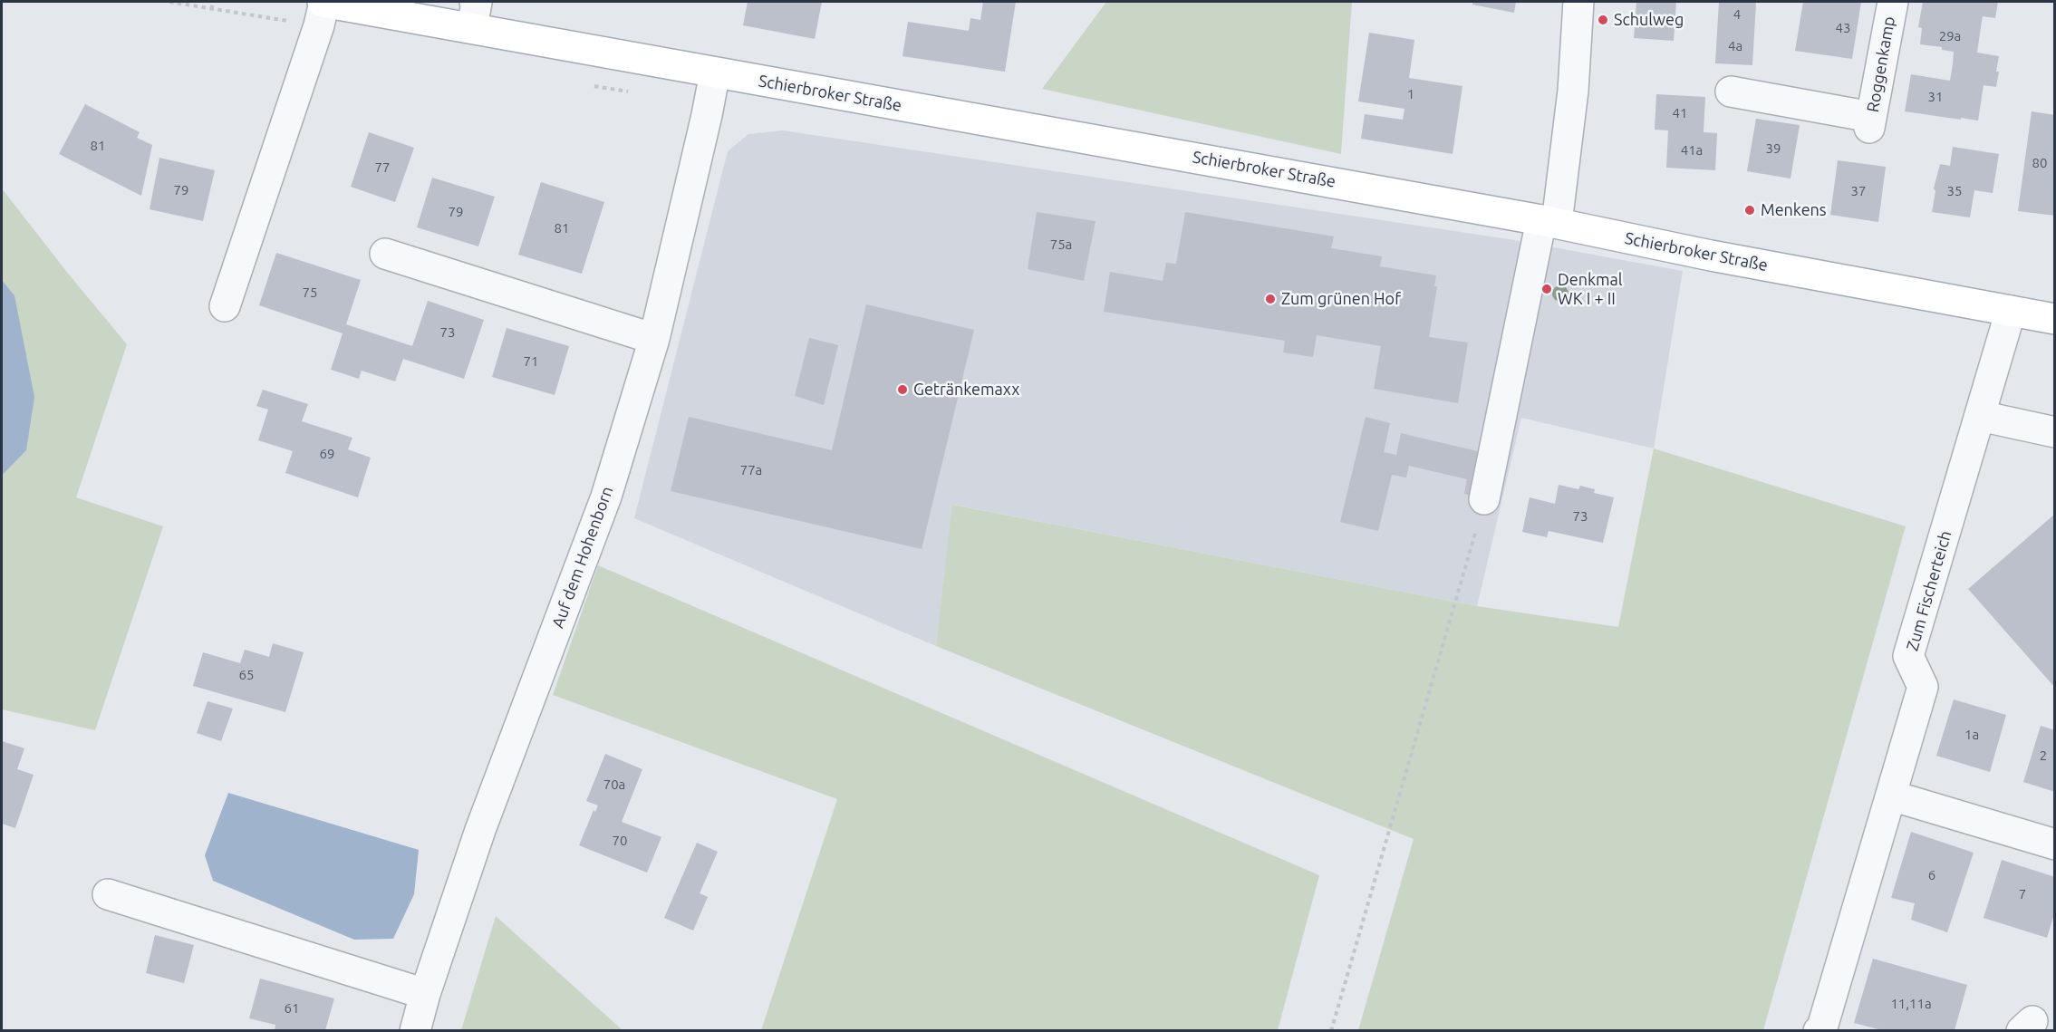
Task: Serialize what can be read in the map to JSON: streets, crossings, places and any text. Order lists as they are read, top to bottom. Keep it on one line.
{"streets":{"main road":["Schierbroker Straße"],"street":["Roggenkamp","Auf dem Hohenborn","Zum Fischerteich"]},"crossings":[["Schierbroker Straße","Auf dem Hohenborn"],["Schierbroker Straße","Zum Fischerteich"]],"places":["Schulweg","Menkens","Denkmal WK I + II","Zum grünen Hof","Getränkemaxx"],"house_numbers":["4","43","29a","4a","1","31","41","81","39","41a","80","77","79","37","35","79","81","75a","75","73","71","69","77a","73","65","1a","2","70a","70","6","7","11,11a","61"]}
